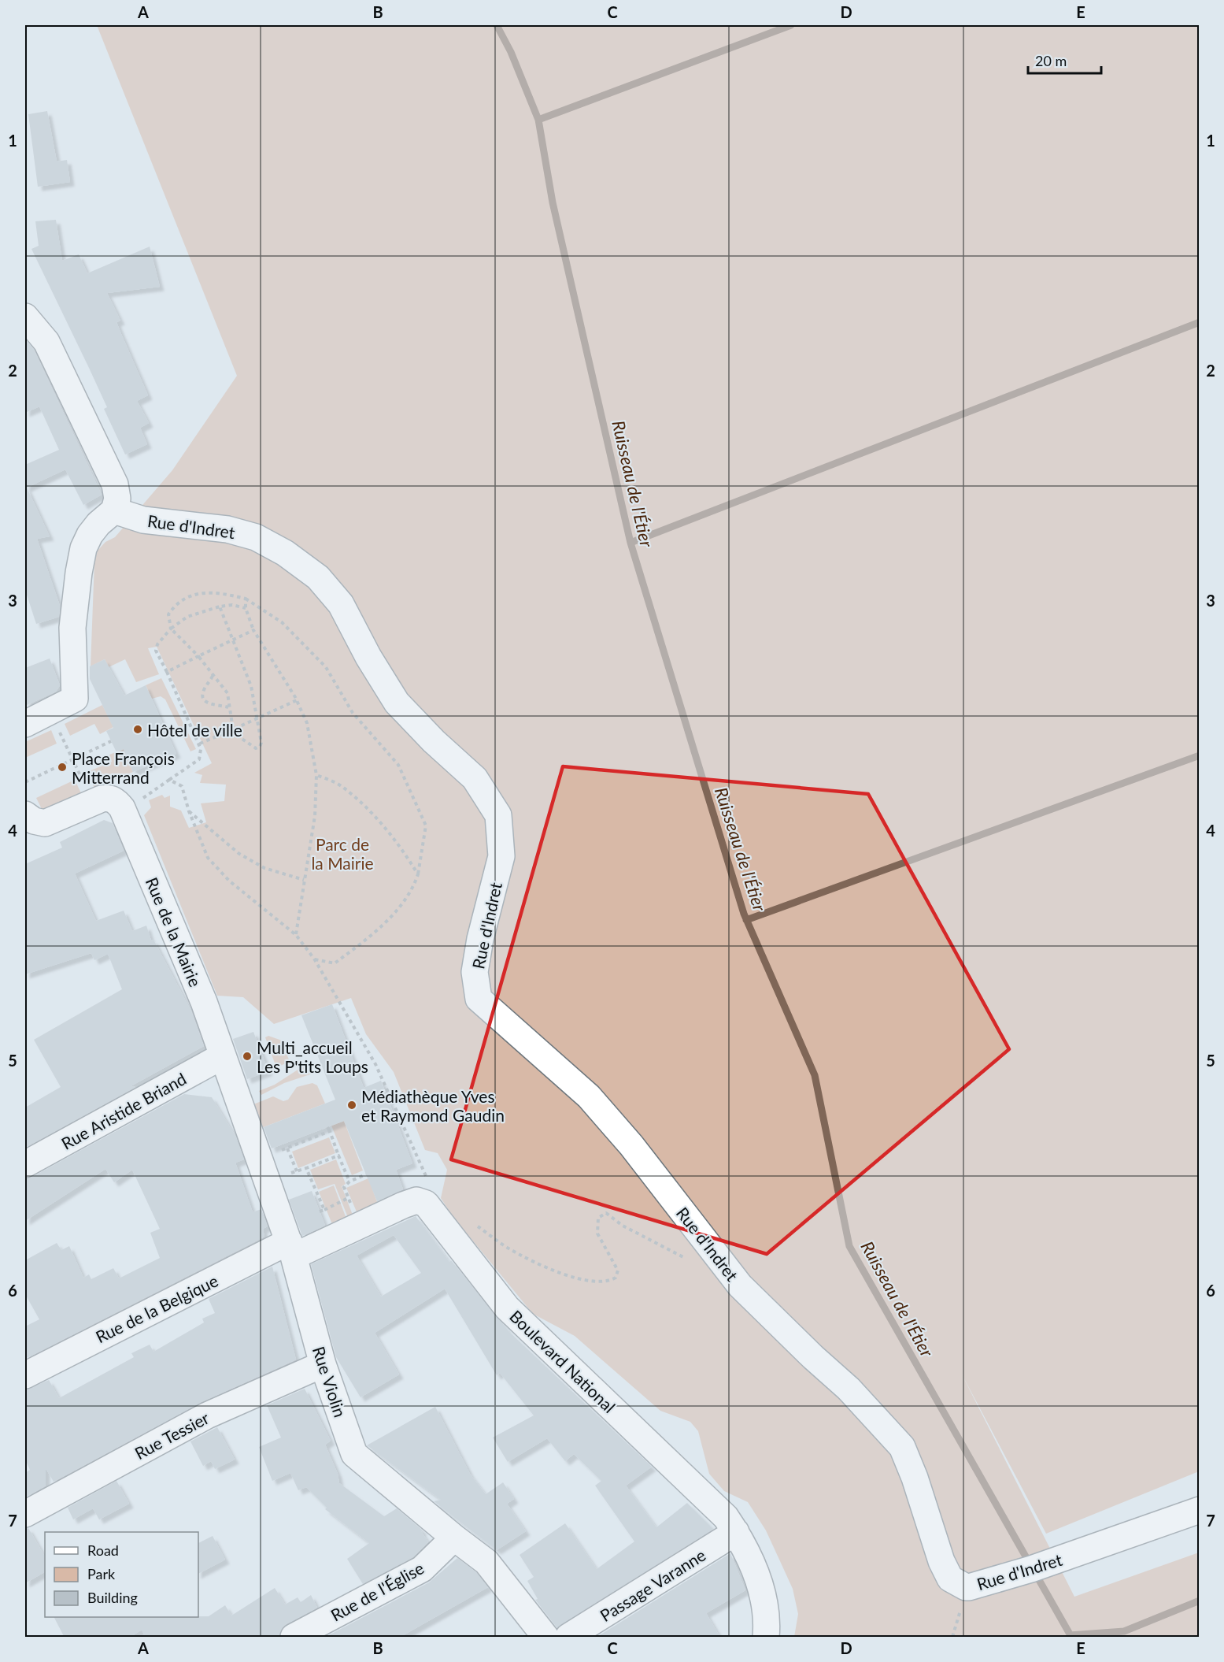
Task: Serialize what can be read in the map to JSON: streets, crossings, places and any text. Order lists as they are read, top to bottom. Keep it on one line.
{"streets":{"street":["Rue d'Indret","Rue de la Mairie","Rue Aristide Briand","Rue de la Belgique","Boulevard National","Rue Violin","Rue Tessier","Passage Varanne","Rue de l'Église"]},"crossings":[["Rue de la Mairie","Rue Aristide Briand"],["Rue de la Mairie","Rue Violin"],["Rue Aristide Briand","Rue Violin"],["Rue de la Belgique","Rue Violin"],["Boulevard National","Passage Varanne"],["Rue Violin","Rue Tessier"],["Rue Violin","Rue de l'Église"]],"water":["Ruisseau de l'Étier"],"parks":["Parc de la Mairie"],"places":["Hôtel de ville","Place François Mitterrand","Multi_accueil Les P'tits Loups","Médiathèque Yves et Raymond Gaudin"],"legend":["Road","Park","Building"],"scale_bar":"20 m","grid":{"columns":["A","B","C","D","E"],"rows":["1","2","3","4","5","6","7"]}}
